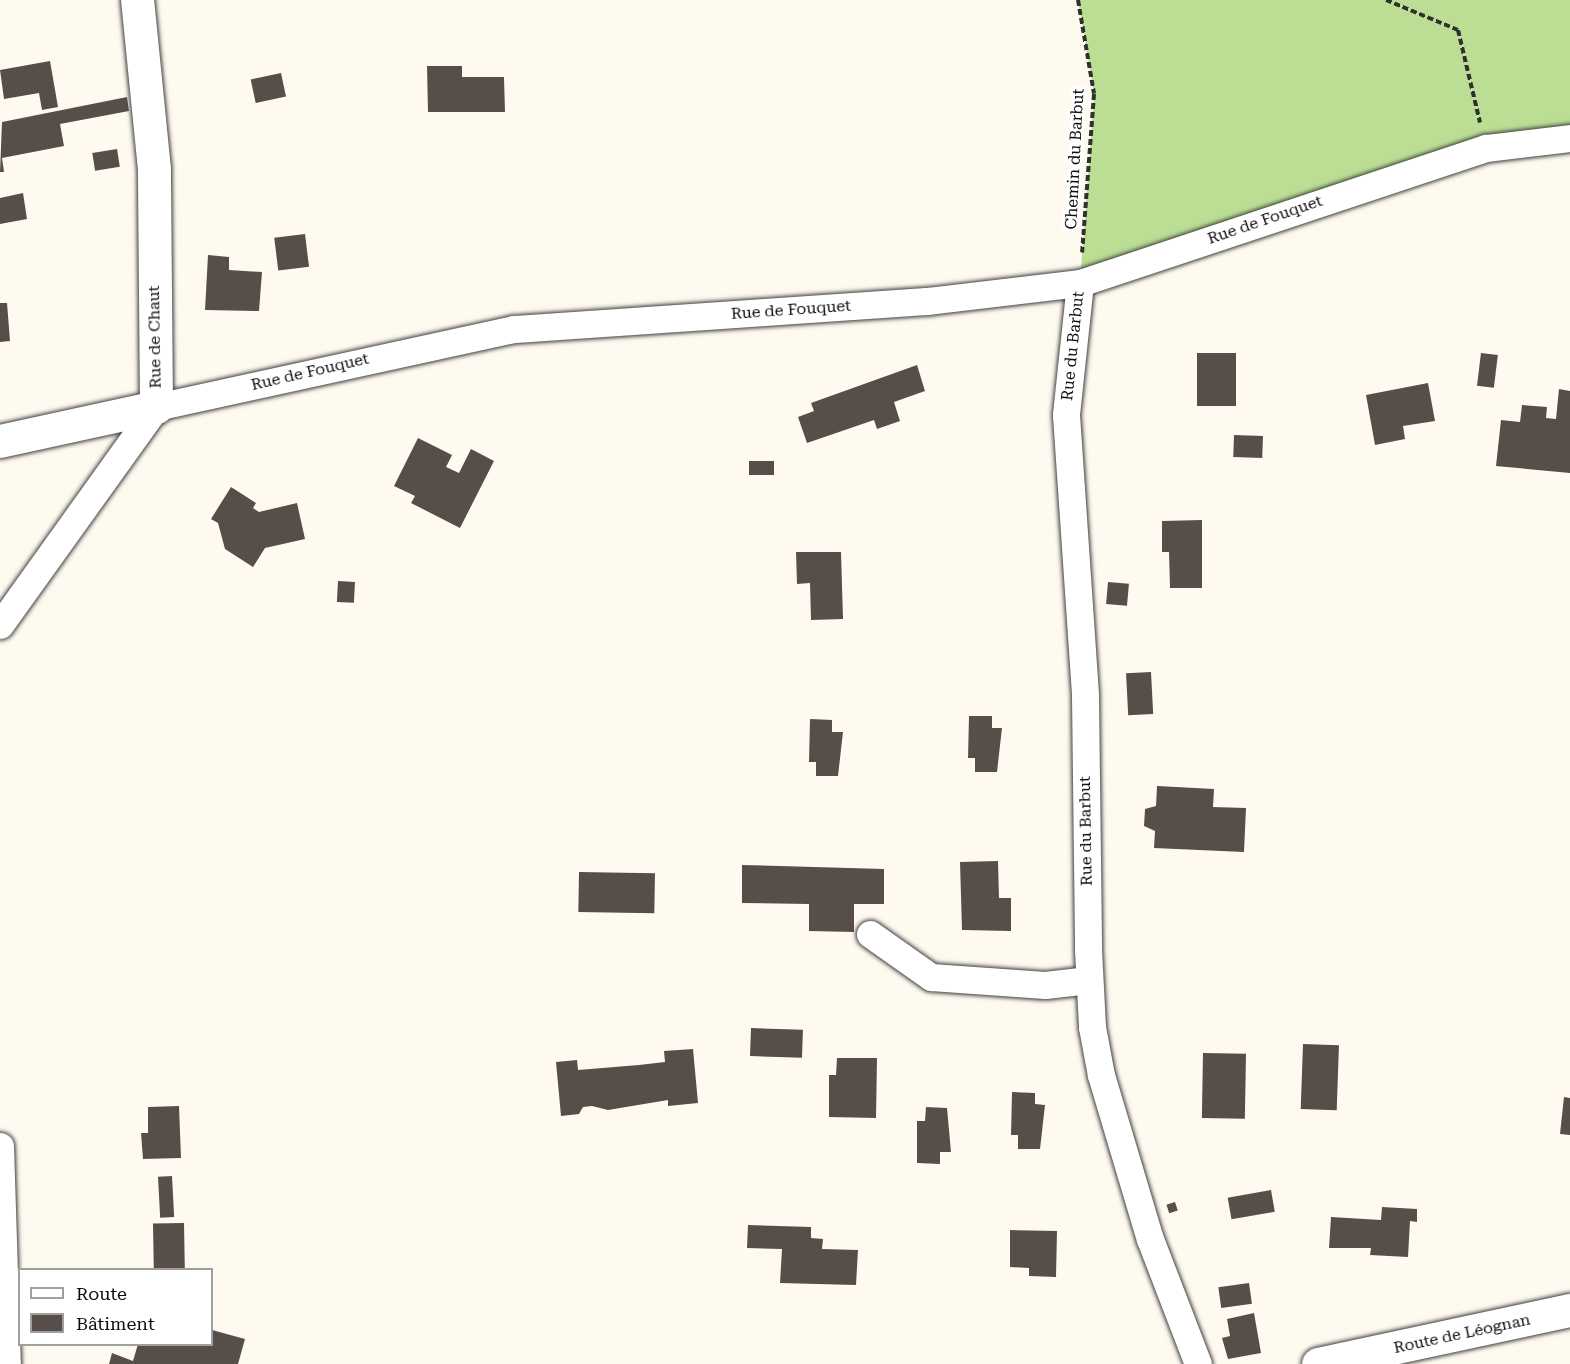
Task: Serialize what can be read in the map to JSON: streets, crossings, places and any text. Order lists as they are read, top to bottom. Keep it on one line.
{"streets":{"street":["Rue de Fouquet","Rue de Chaut","Rue du Barbut","Route de Léognan"],"path":["Chemin du Barbut"]},"crossings":[["Chemin du Barbut","Rue de Fouquet"],["Chemin du Barbut","Rue du Barbut"],["Rue de Fouquet","Rue de Chaut"],["Rue de Fouquet","Rue du Barbut"]],"legend":["Route","Bâtiment"]}
